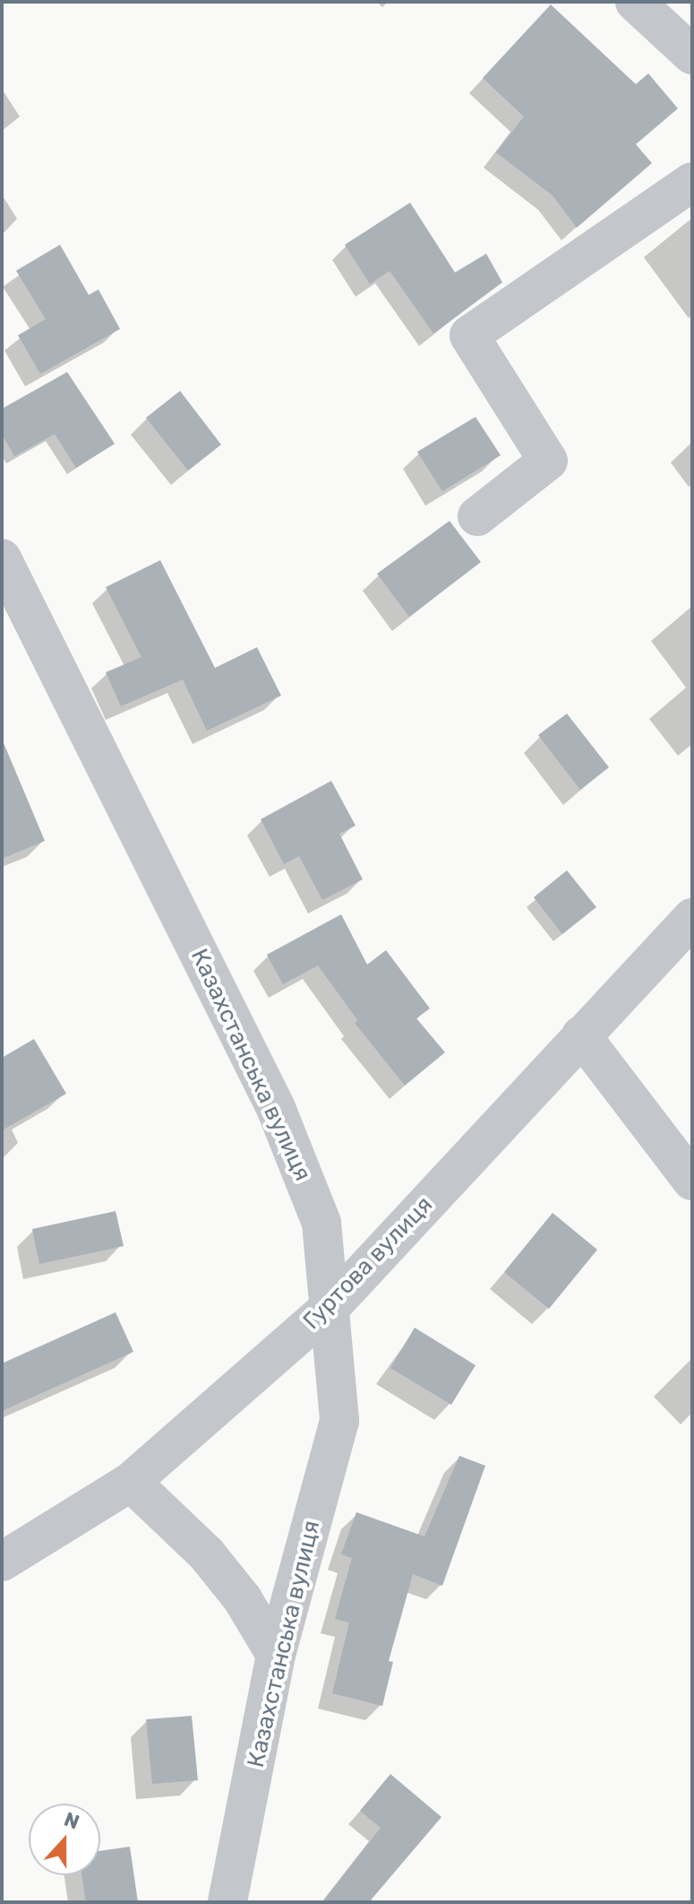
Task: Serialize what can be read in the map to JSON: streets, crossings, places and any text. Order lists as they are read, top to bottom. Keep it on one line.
{"streets":{"street":["Казахстанська вулиця","Гуртова вулиця"]},"crossings":[["Казахстанська вулиця","Гуртова вулиця"]],"north":"top"}
